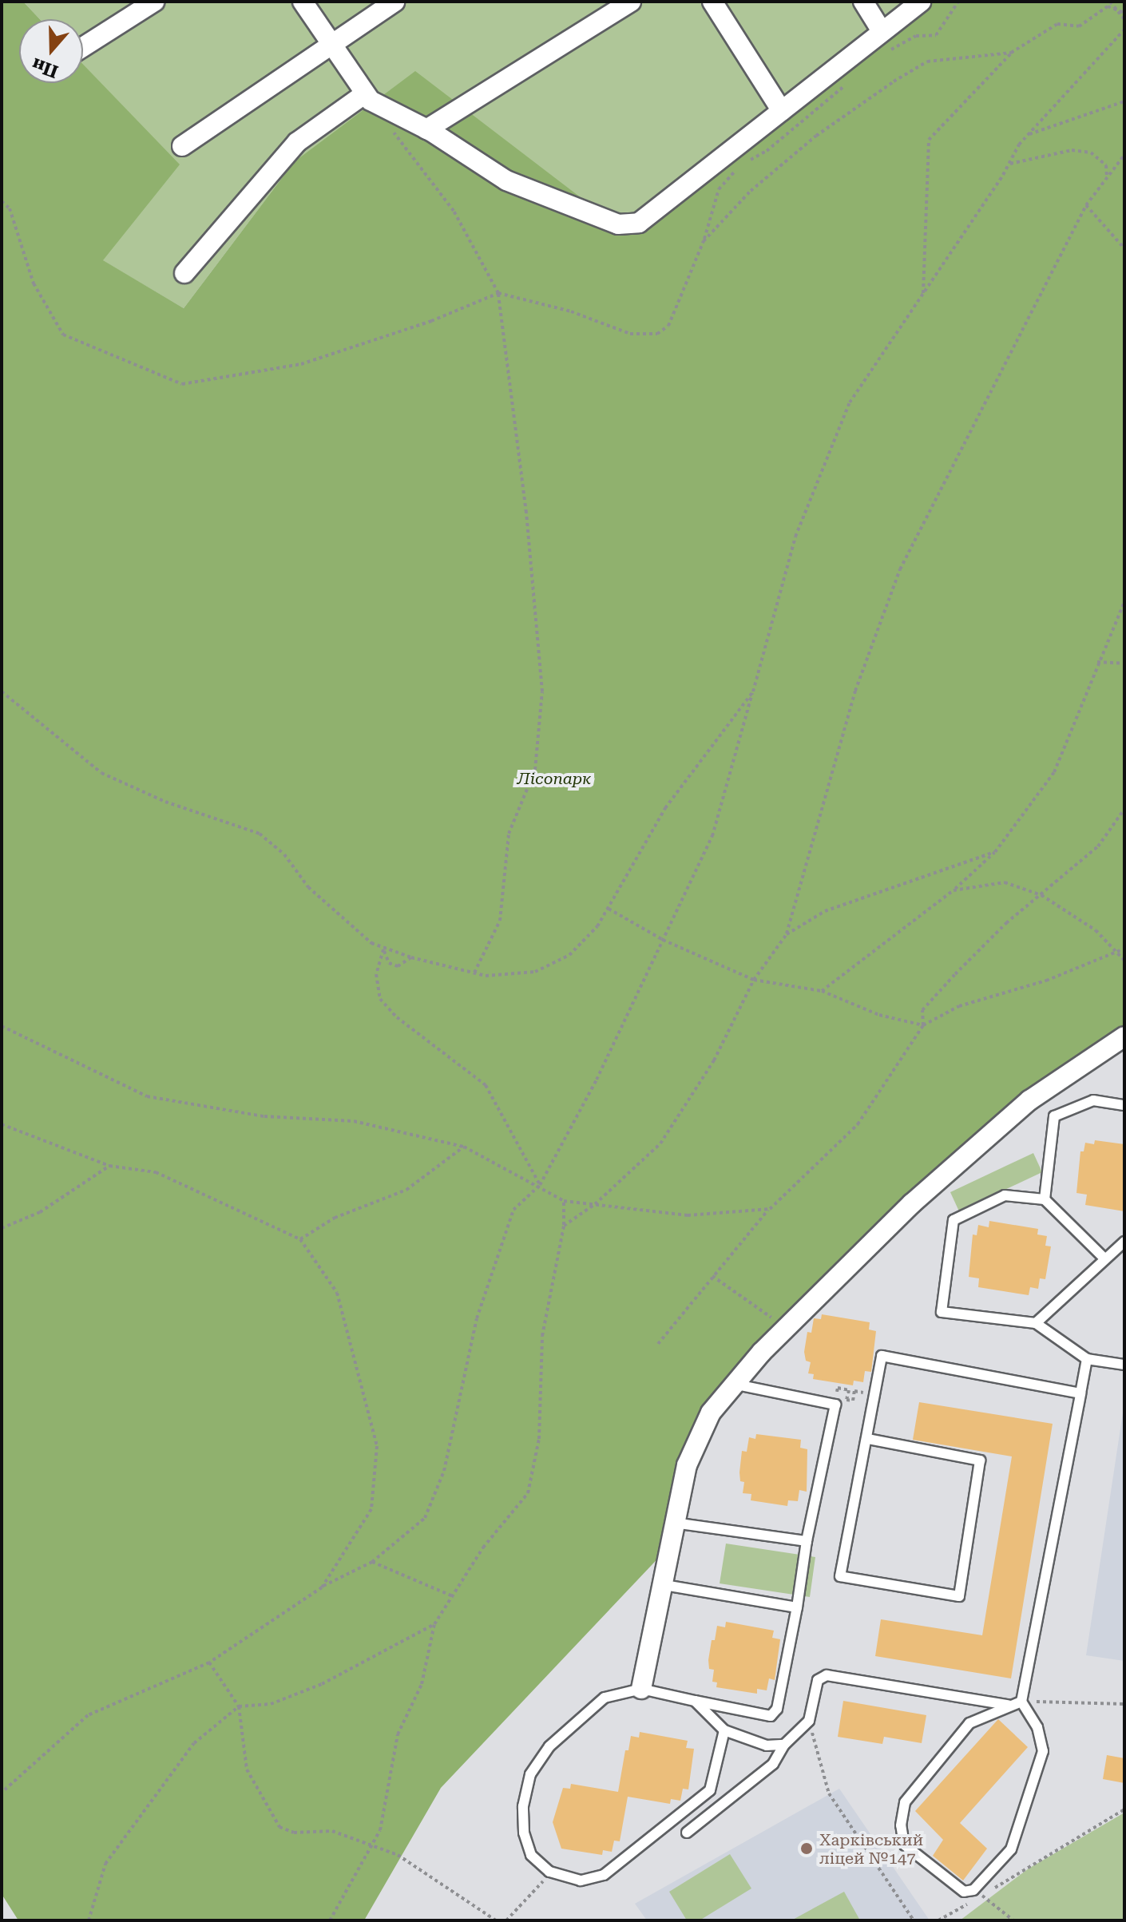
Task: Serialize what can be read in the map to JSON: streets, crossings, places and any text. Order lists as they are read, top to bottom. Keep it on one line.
{"parks":["Лісопарк"],"places":["Харківський ліцей №147"],"north":"bottom"}
